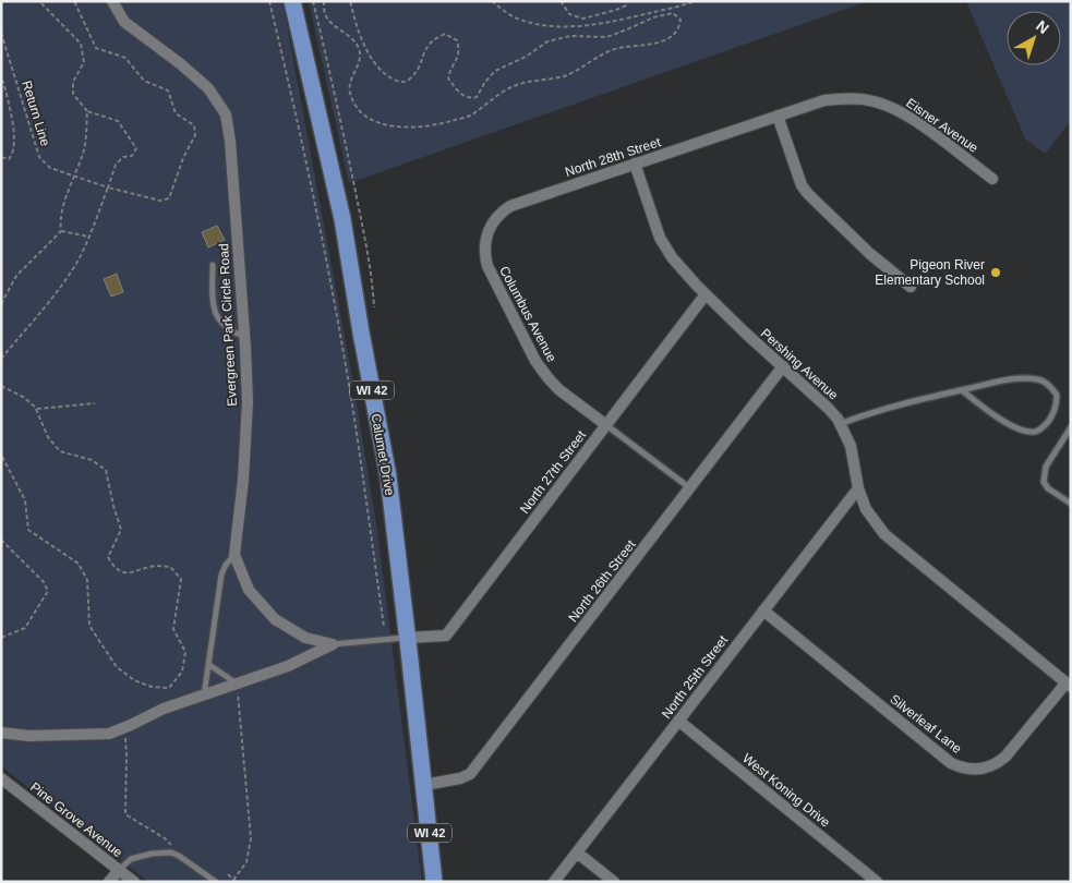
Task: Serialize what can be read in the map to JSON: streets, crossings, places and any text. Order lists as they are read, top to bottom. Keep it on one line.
{"streets":{"main road":["WI 42","Calumet Drive"],"street":["Eisner Avenue","North 28th Street","Columbus Avenue","Evergreen Park Circle Road","Pershing Avenue","North 27th Street","North 26th Street","North 25th Street","Silverleaf Lane","West Koning Drive","Pine Grove Avenue"],"path":["Return Line"]},"crossings":[["Eisner Avenue","North 28th Street"],["North 28th Street","Columbus Avenue"],["North 28th Street","Pershing Avenue"],["Columbus Avenue","North 27th Street"],["Evergreen Park Circle Road","Calumet Drive"],["Evergreen Park Circle Road","North 27th Street"],["Pershing Avenue","North 27th Street"],["Pershing Avenue","North 26th Street"],["Pershing Avenue","North 25th Street"],["Pershing Avenue","Silverleaf Lane"],["Calumet Drive","North 27th Street"],["Calumet Drive","North 26th Street"],["North 25th Street","Silverleaf Lane"],["North 25th Street","West Koning Drive"]],"places":["Pigeon River Elementary School"],"north":"top right"}
